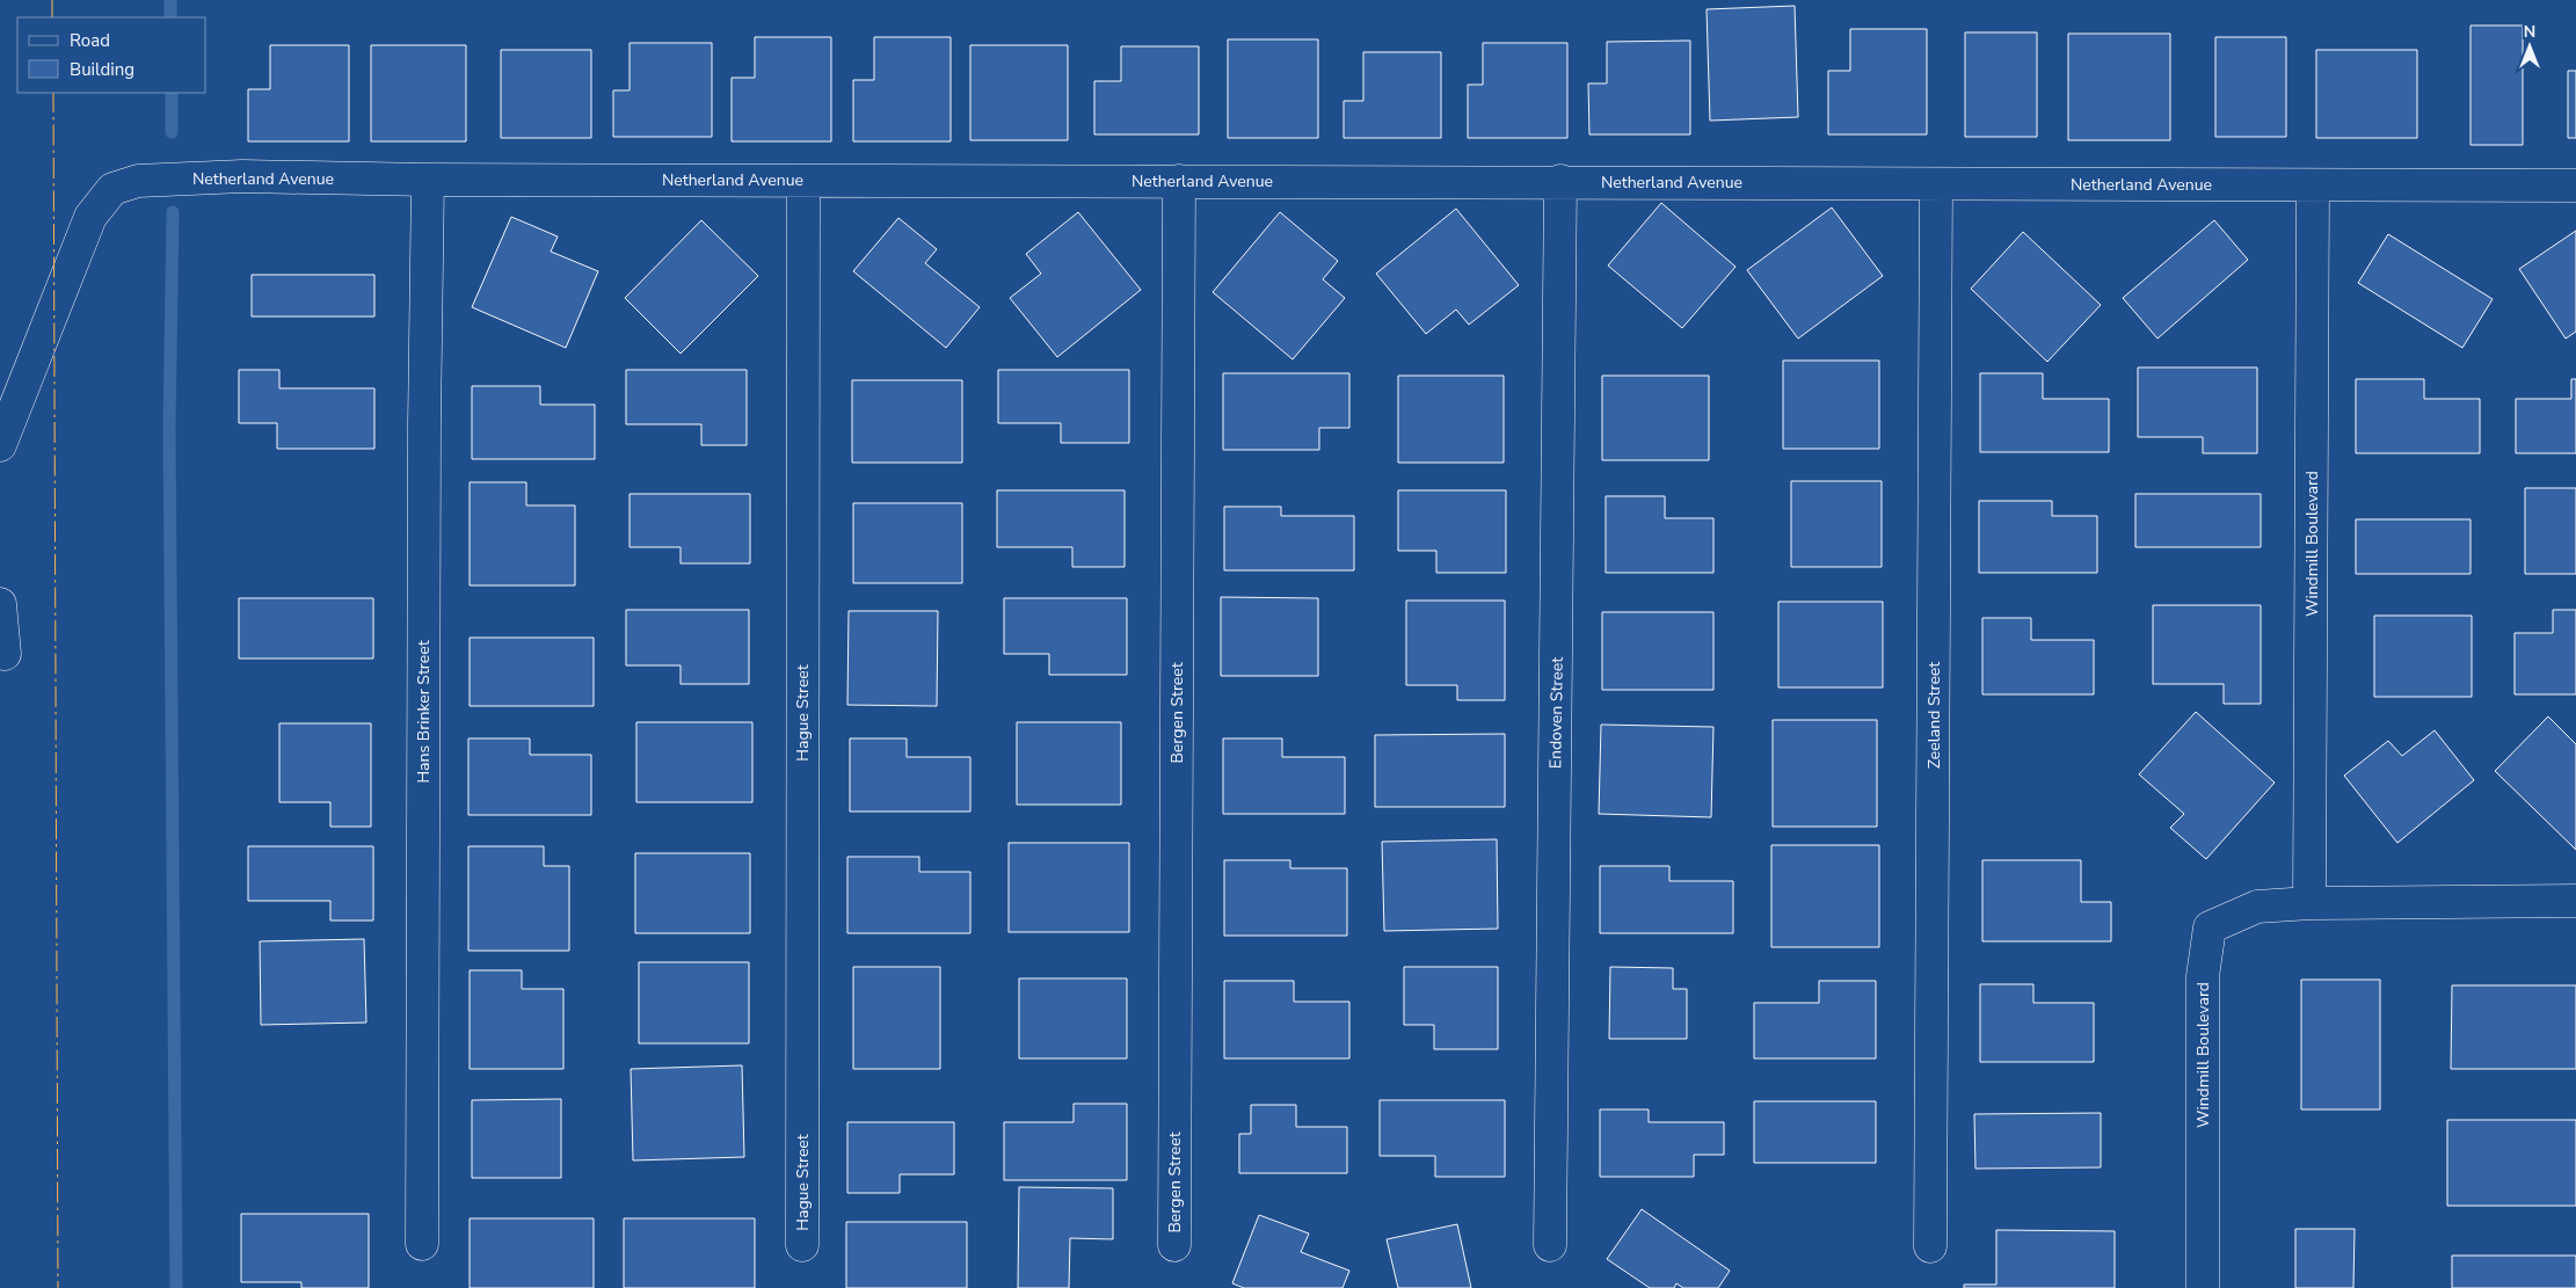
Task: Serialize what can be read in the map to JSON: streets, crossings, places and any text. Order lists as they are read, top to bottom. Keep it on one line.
{"streets":{"street":["Netherland Avenue","Windmill Boulevard","Hans Brinker Street","Hague Street","Bergen Street","Endoven Street","Zeeland Street"]},"crossings":[["Netherland Avenue","Windmill Boulevard"],["Netherland Avenue","Hans Brinker Street"],["Netherland Avenue","Hague Street"],["Netherland Avenue","Bergen Street"],["Netherland Avenue","Endoven Street"],["Netherland Avenue","Zeeland Street"]],"legend":["Road","Building"],"north":"top"}
